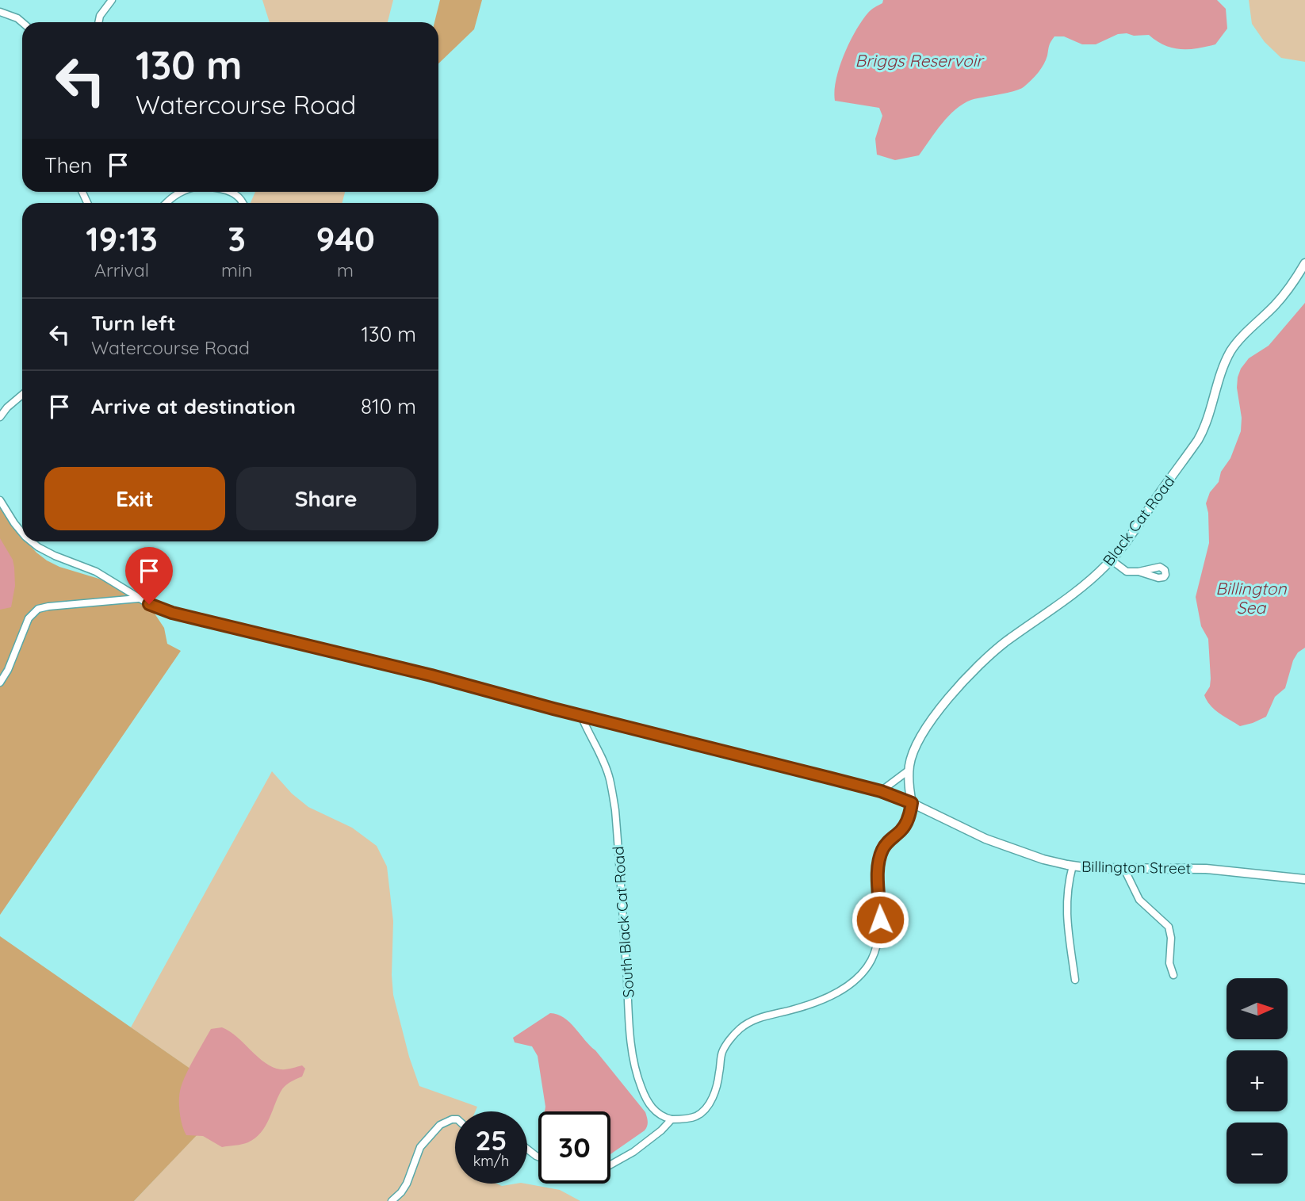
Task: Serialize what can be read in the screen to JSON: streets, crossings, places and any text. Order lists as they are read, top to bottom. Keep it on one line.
{"streets":{"street":["Black Cat Road","Billington Street","South Black Cat Road"]},"crossings":[["Black Cat Road","Billington Street"],["Black Cat Road","South Black Cat Road"]],"water":["Briggs Reservoir","Billington Sea"],"north":"right","page":{"turn":["130 m","Watercourse Road"],"then":"Then","eta":["19:13","Arrival","3","min","940","m"],"list":[{"name":"Turn left","note":"Watercourse Road","value":"130 m"},{"name":"Arrive at destination","value":"810 m"}],"buttons":["Exit","Share"],"map_buttons":["+","−"],"speed":"25 km/h","limit":"30"}}
